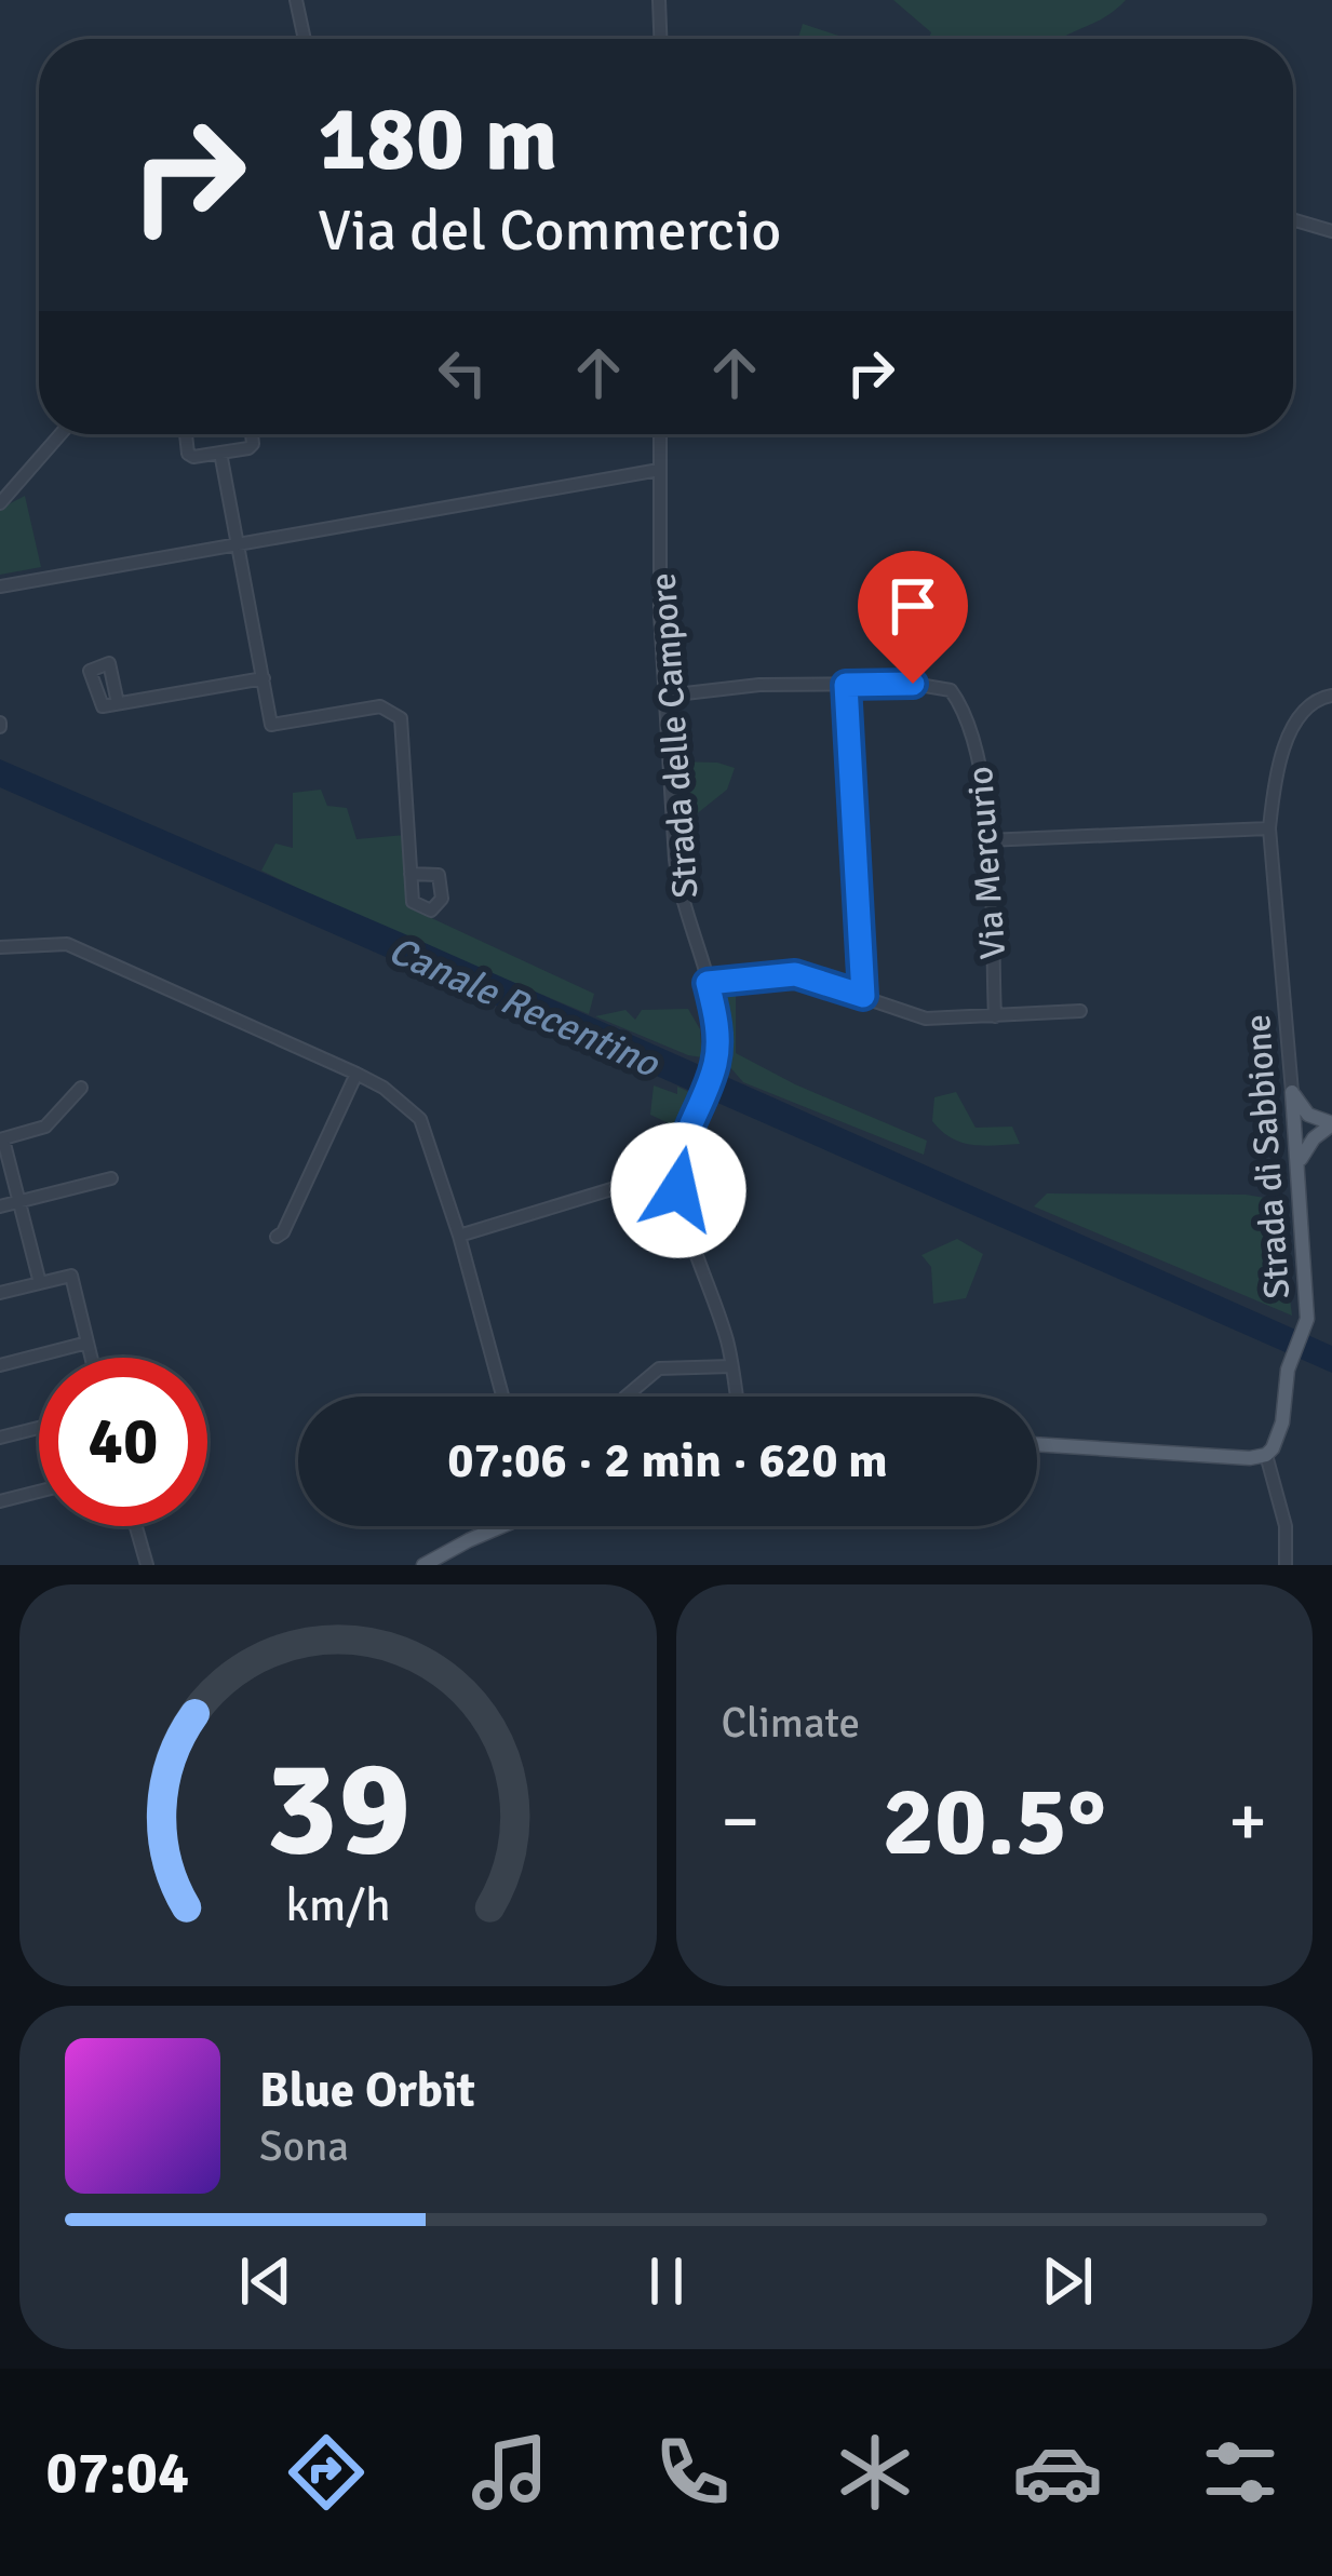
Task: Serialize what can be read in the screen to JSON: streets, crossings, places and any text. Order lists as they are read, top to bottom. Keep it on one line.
{"streets":{"main road":["Strada di Sabbione"],"street":["Strada delle Campore","Via Mercurio"]},"crossings":[["Strada delle Campore","Via Mercurio"]],"water":["Canale Recentino"],"page":{"turn":["180 m","Via del Commercio"],"limit":"40","trip":"07:06 · 2 min · 620 m","tile":"Climate","heat":["−","20.5°","+"],"song":["Blue Orbit","Sona"],"tabs":"07:04","gauge":["39","km/h"]}}
